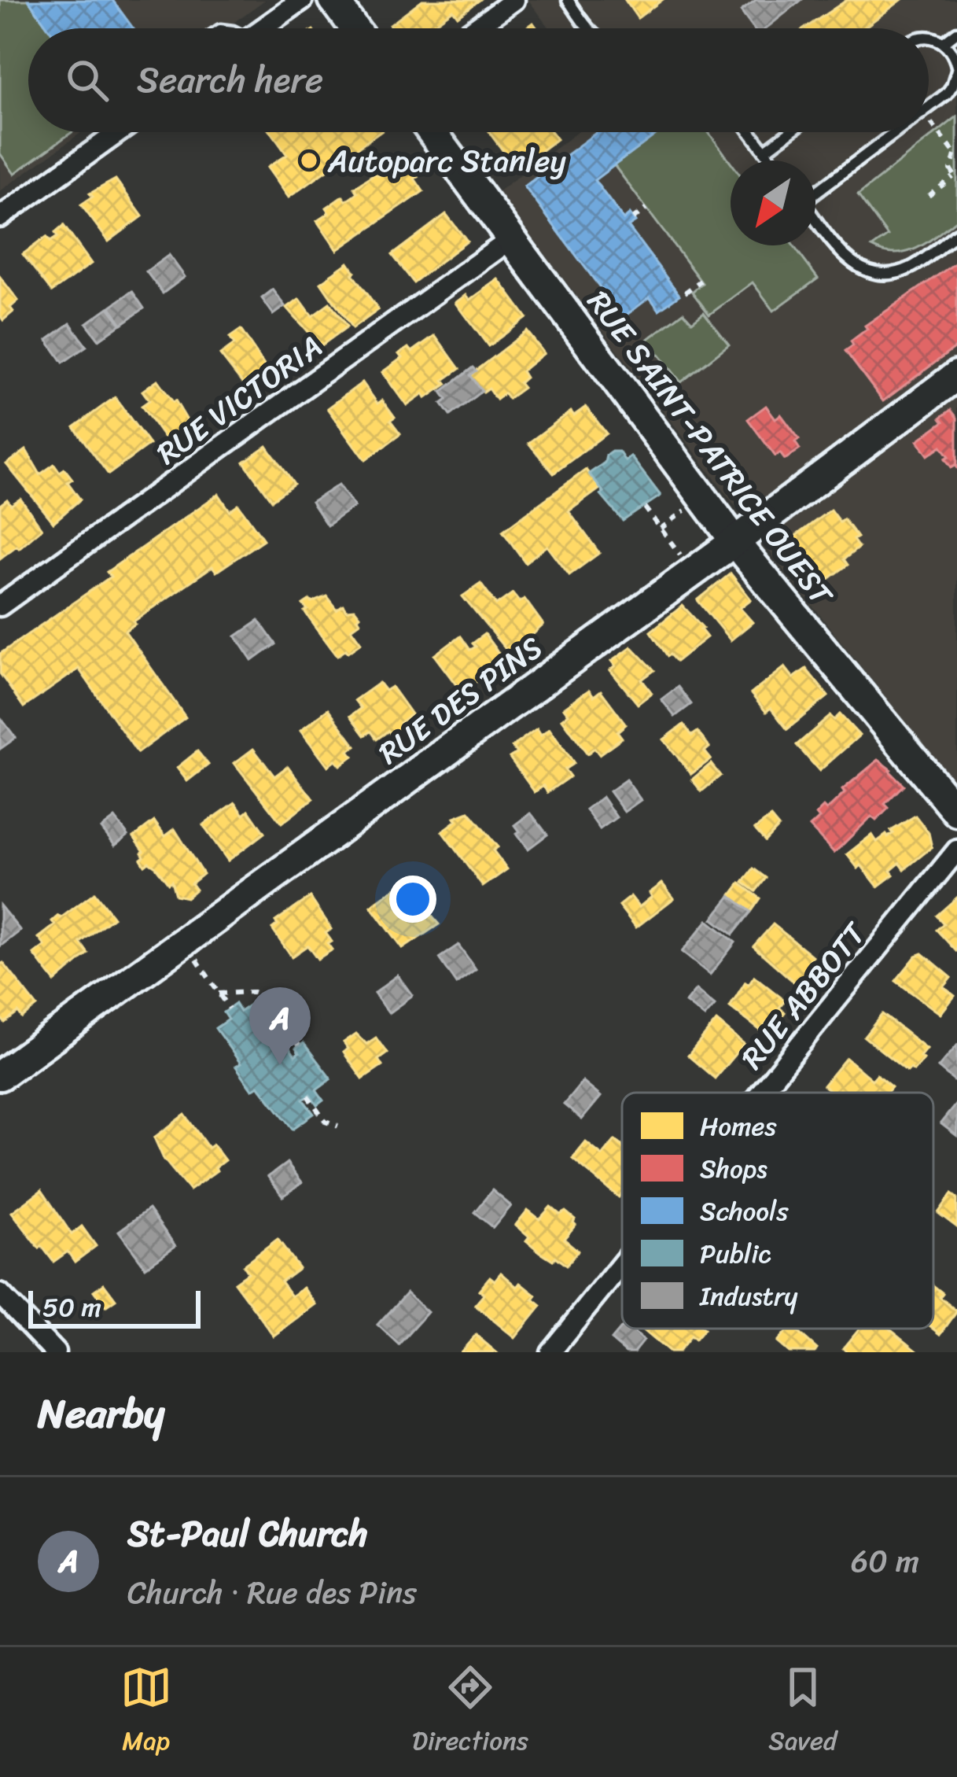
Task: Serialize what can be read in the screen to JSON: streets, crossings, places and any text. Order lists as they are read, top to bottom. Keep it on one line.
{"streets":{"street":["RUE VICTORIA","RUE SAINT-PATRICE OUEST","RUE DES PINS","RUE ABBOTT"]},"crossings":[["RUE VICTORIA","RUE SAINT-PATRICE OUEST"],["RUE SAINT-PATRICE OUEST","RUE DES PINS"]],"places":["Autoparc Stanley"],"legend":["Homes","Shops","Schools","Public","Industry"],"scale_bar":"50 m","north":"bottom left","page":{"search":"Search here","pins":"A","scale":"50 m","heading":"Nearby","list":[{"mark":"A","name":"St-Paul Church","note":"Church · Rue des Pins","value":"60 m"}],"nav":["Map","Directions","Saved"]}}
